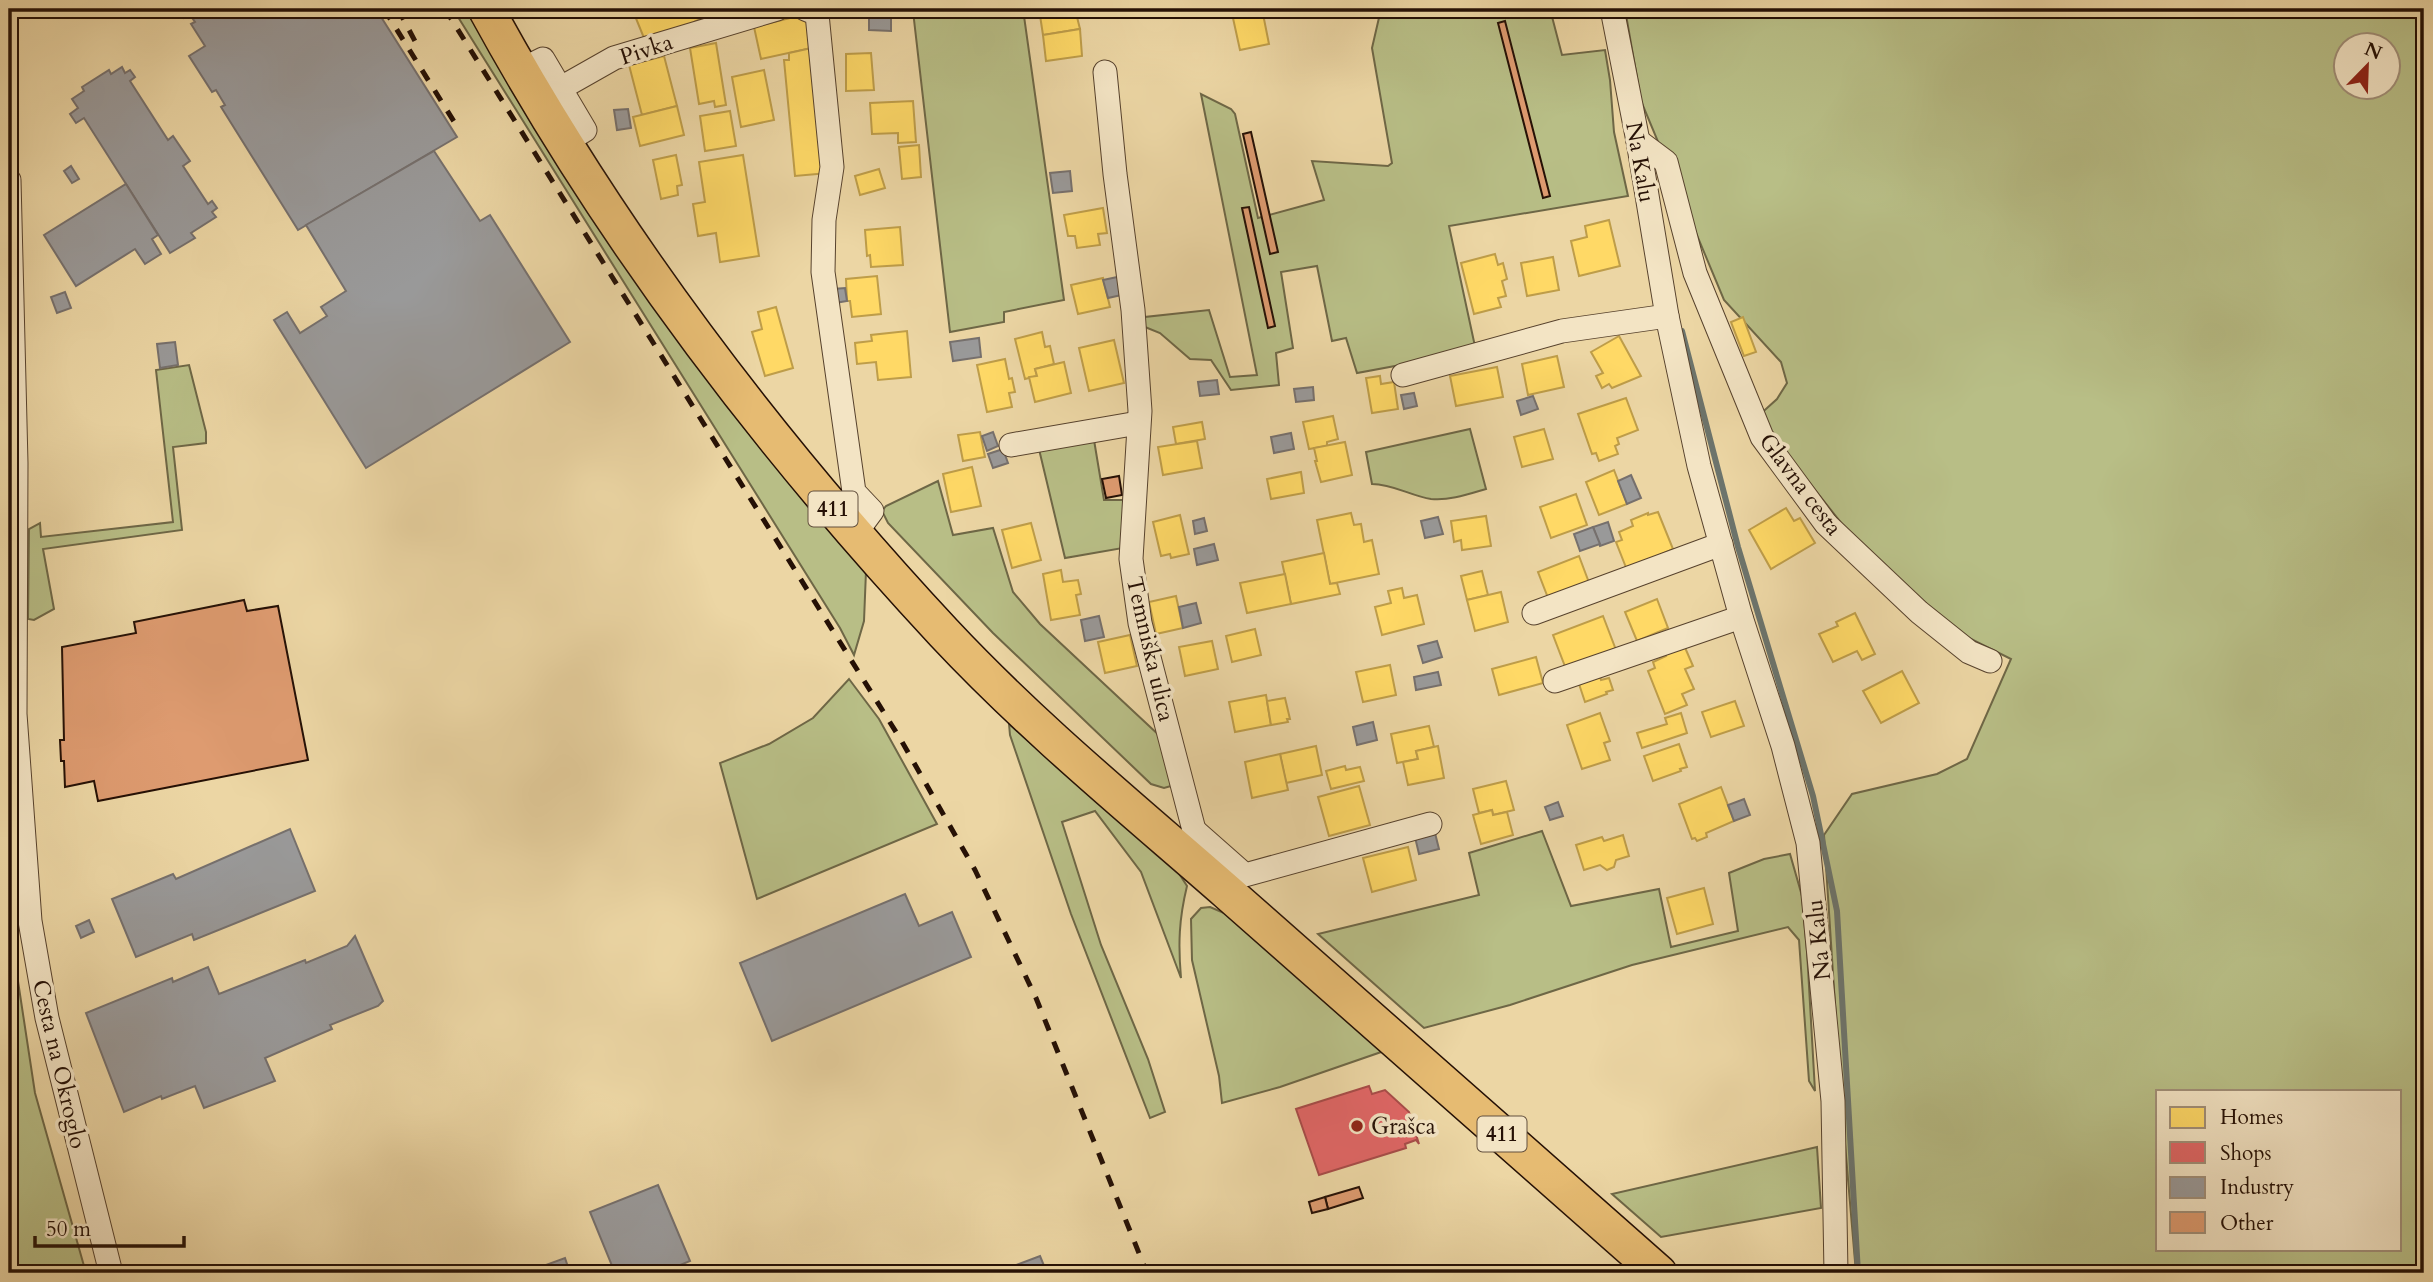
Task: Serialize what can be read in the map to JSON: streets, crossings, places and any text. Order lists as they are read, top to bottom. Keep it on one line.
{"streets":{"main road":["411"],"street":["Pivka","Na Kalu","Glavna cesta","Temniška ulica","Cesta na Okroglo"]},"crossings":[["Na Kalu","Glavna cesta"],["411","Temniška ulica"]],"places":["Grašca"],"legend":["Homes","Shops","Industry","Other"],"scale_bar":"50 m","north":"top right"}
